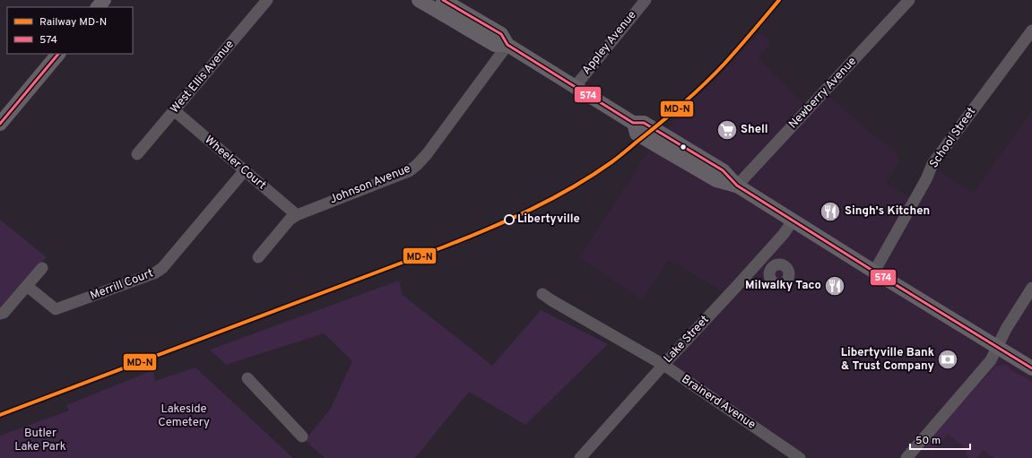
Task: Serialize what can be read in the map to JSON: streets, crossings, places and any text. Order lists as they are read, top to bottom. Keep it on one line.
{"streets":{"street":["Appley Avenue","West Ellis Avenue","Newberry Avenue","School Street","Wheeler Court","Johnson Avenue","Merrill Court","Lake Street","Brainerd Avenue"]},"crossings":[["West Ellis Avenue","Wheeler Court"],["Wheeler Court","Johnson Avenue"],["Wheeler Court","Merrill Court"],["Lake Street","Brainerd Avenue"]],"parks":["Lakeside Cemetery","Butler Lake Park"],"places":{"supermarket":["Shell"],"restaurant":["Singh's Kitchen","Milwalky Taco"],"other":["Libertyville"],"bank":["Libertyville Bank & Trust Company"]},"lines":["rail line MD-N","transit line 574"],"legend":["Railway MD-N","574"],"scale_bar":"50 m"}
